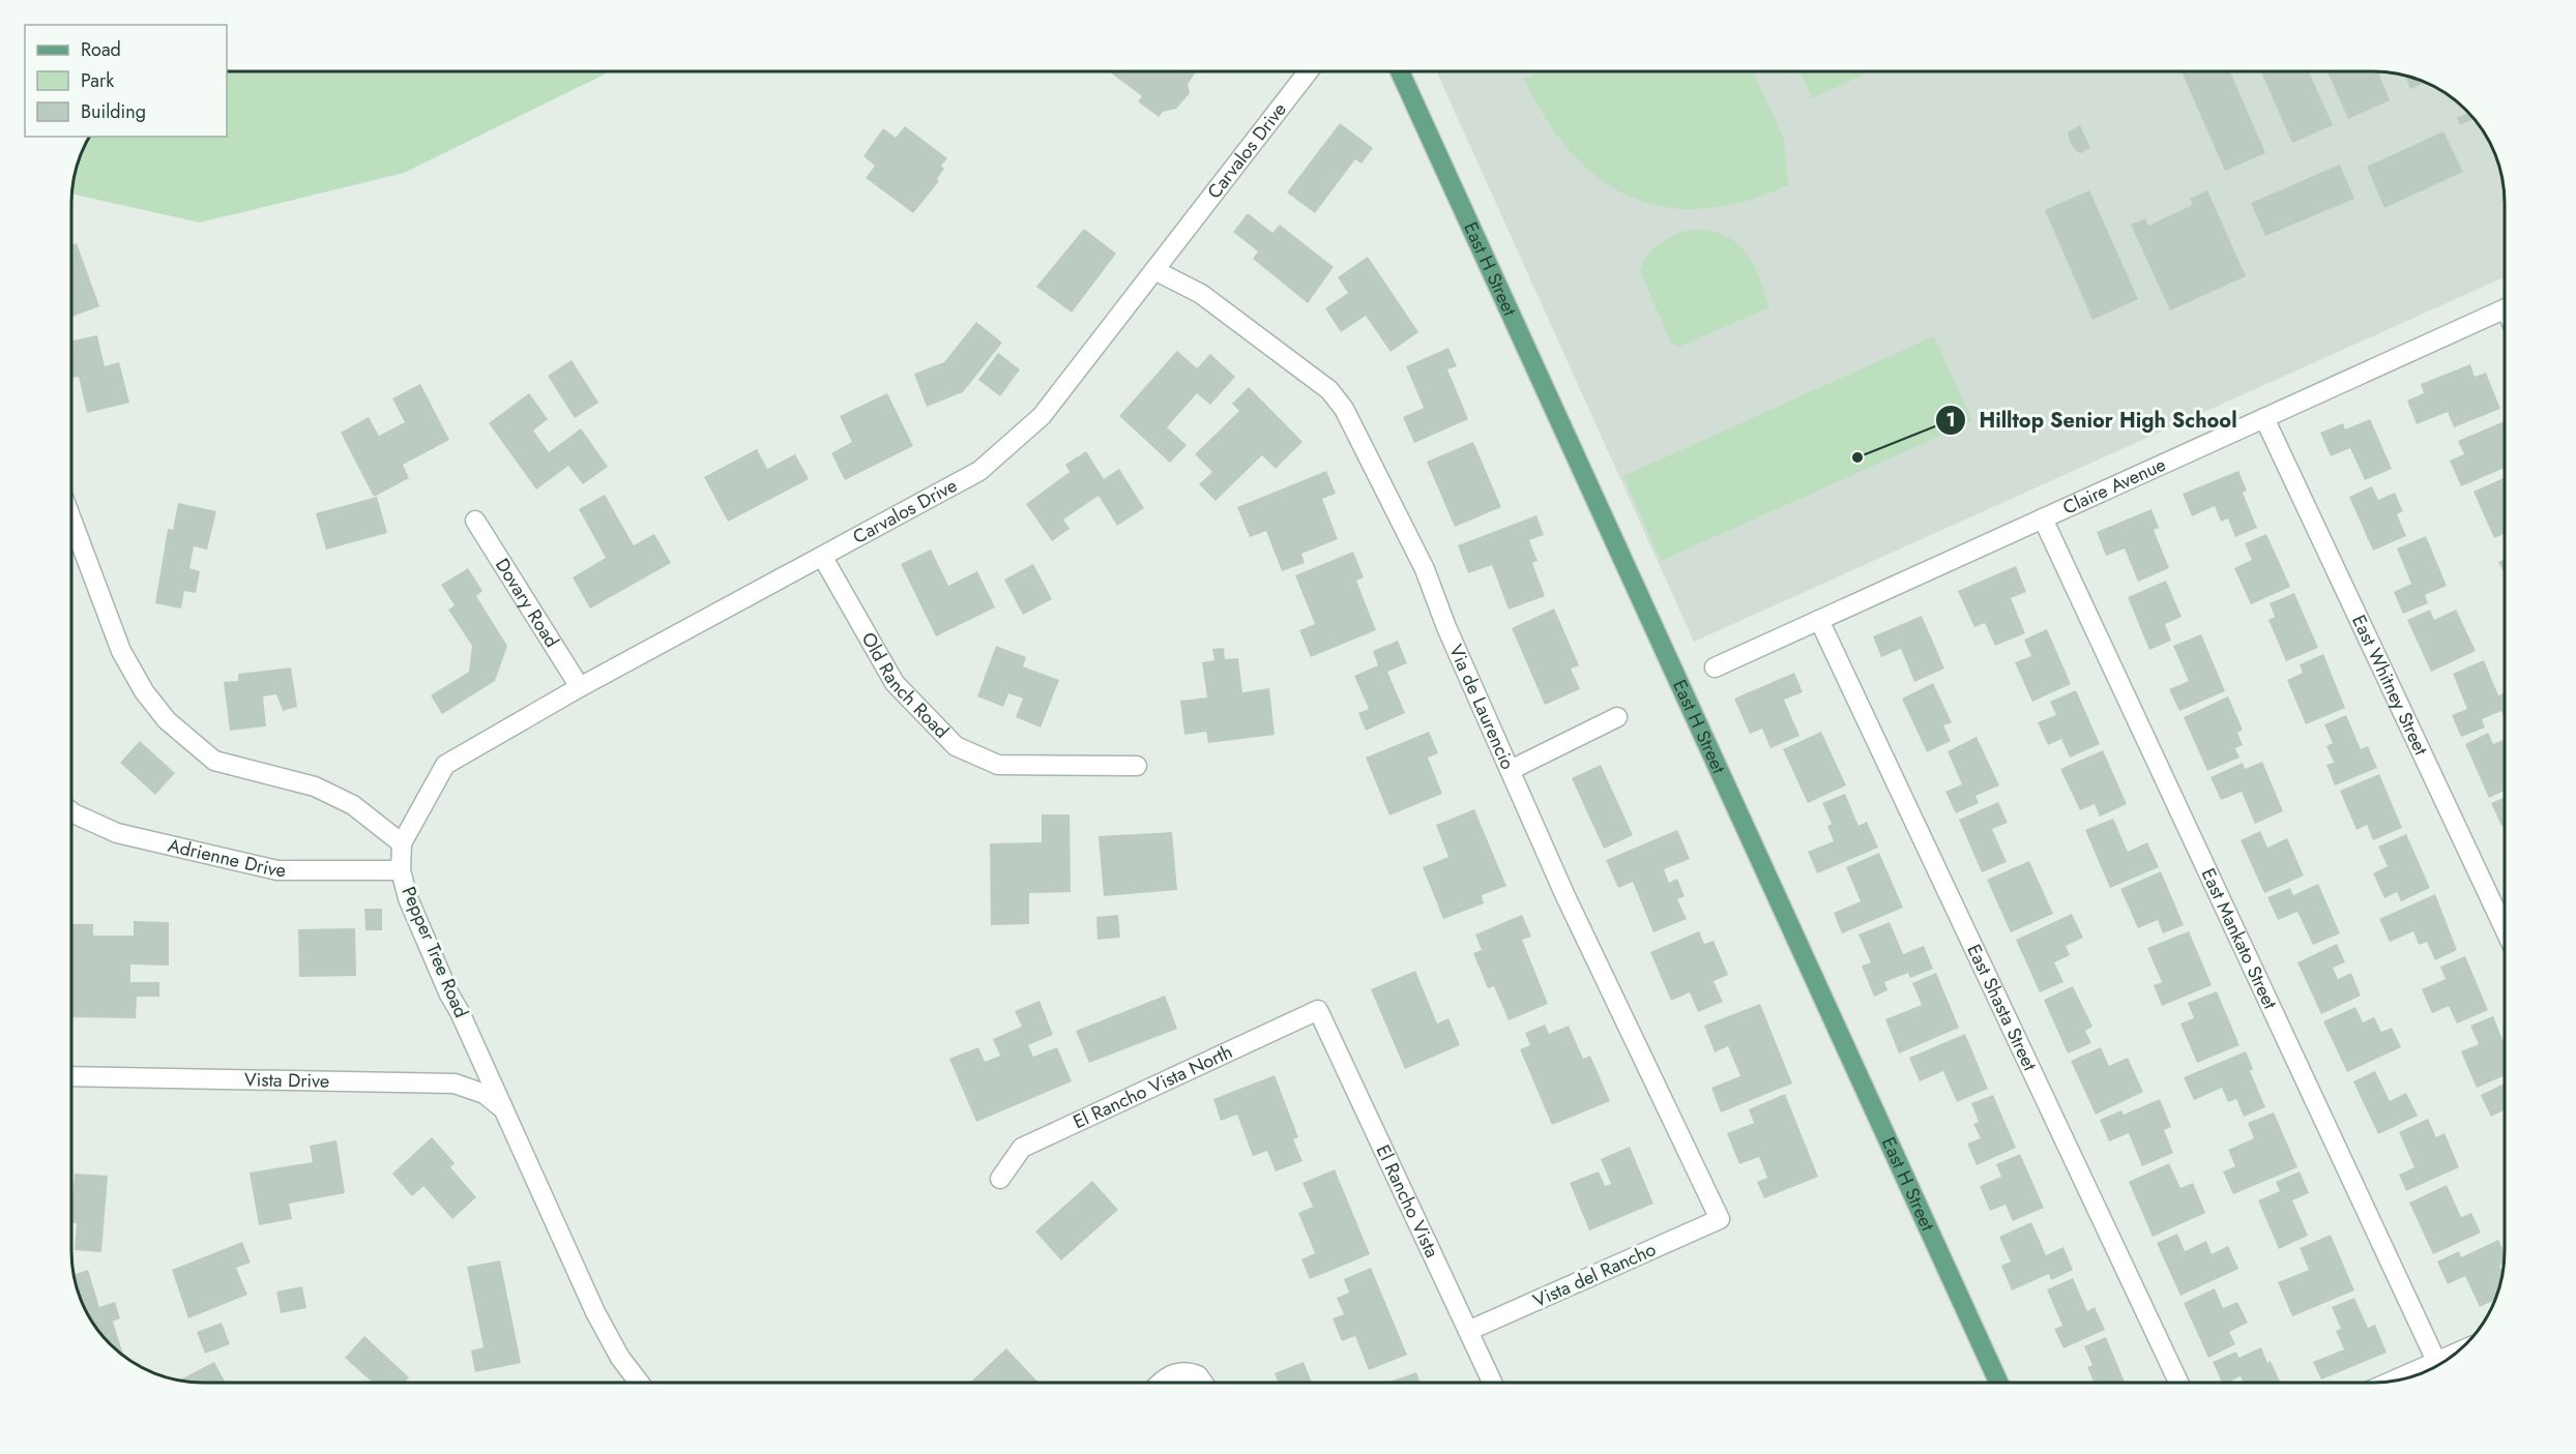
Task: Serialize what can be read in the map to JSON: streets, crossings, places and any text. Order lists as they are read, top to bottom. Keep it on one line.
{"streets":{"main road":["East H Street"],"street":["Carvalos Drive","Claire Avenue","Dovary Road","Old Ranch Road","East Whitney Street","Via de Laurencio","Adrienne Drive","East Mankato Street","Pepper Tree Road","East Shasta Street","Vista Drive","El Rancho Vista North","El Rancho Vista","Vista del Rancho"]},"crossings":[["Carvalos Drive","Dovary Road"],["Carvalos Drive","Old Ranch Road"],["Carvalos Drive","Via de Laurencio"],["Carvalos Drive","Pepper Tree Road"],["Claire Avenue","East Whitney Street"],["Claire Avenue","East Mankato Street"],["Claire Avenue","East Shasta Street"],["Via de Laurencio","Vista del Rancho"],["Adrienne Drive","Pepper Tree Road"],["Pepper Tree Road","Vista Drive"],["El Rancho Vista North","El Rancho Vista"],["El Rancho Vista","Vista del Rancho"]],"places":["Hilltop Senior High School"],"legend":["Road","Park","Building"]}
